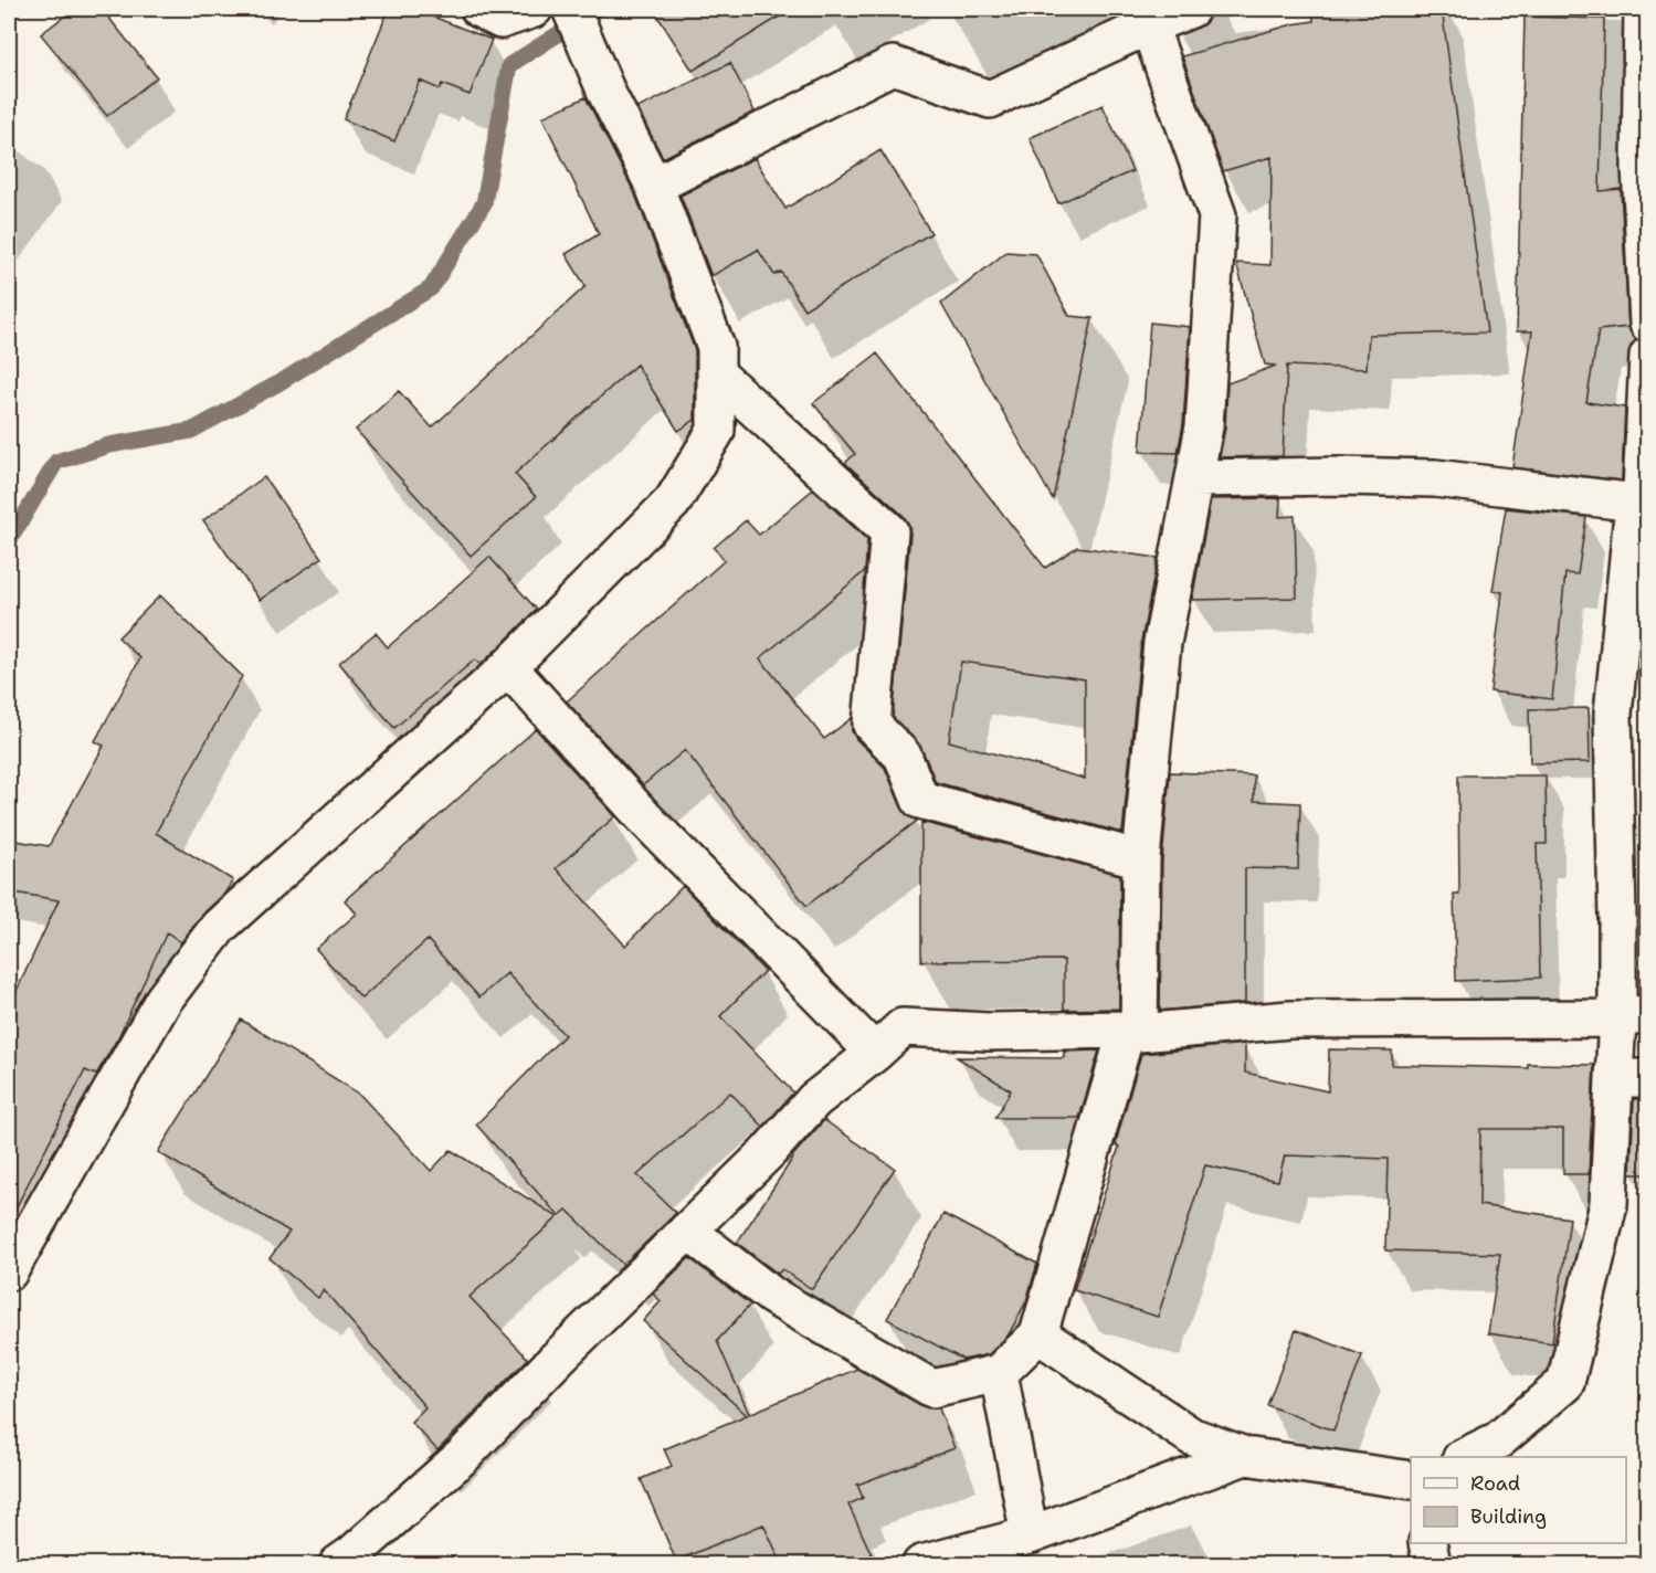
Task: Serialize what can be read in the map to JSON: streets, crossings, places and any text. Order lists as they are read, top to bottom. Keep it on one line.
{"legend":["Road","Building"]}
